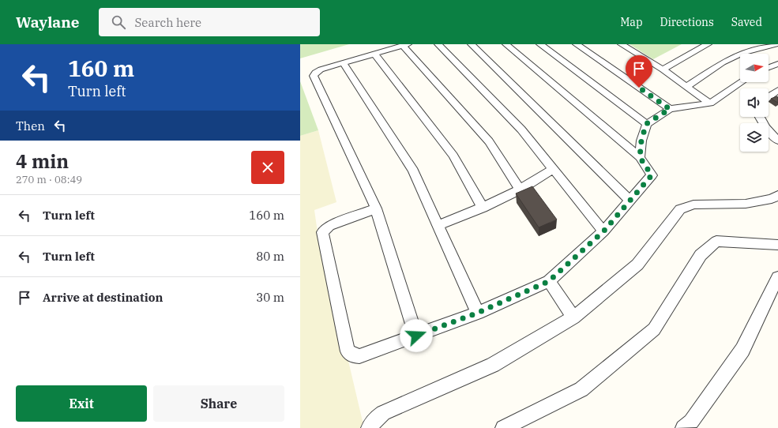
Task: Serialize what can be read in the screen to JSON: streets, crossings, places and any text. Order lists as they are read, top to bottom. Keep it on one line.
{"north":"right","page":{"header":"Waylane","search":"Search here","nav":["Map","Directions","Saved"],"turn":["160 m","Turn left"],"then":"Then","heading":["4 min","270 m · 08:49"],"list":[{"name":"Turn left","value":"160 m"},{"name":"Turn left","value":"80 m"},{"name":"Arrive at destination","value":"30 m"}],"buttons":["Exit","Share"]}}
